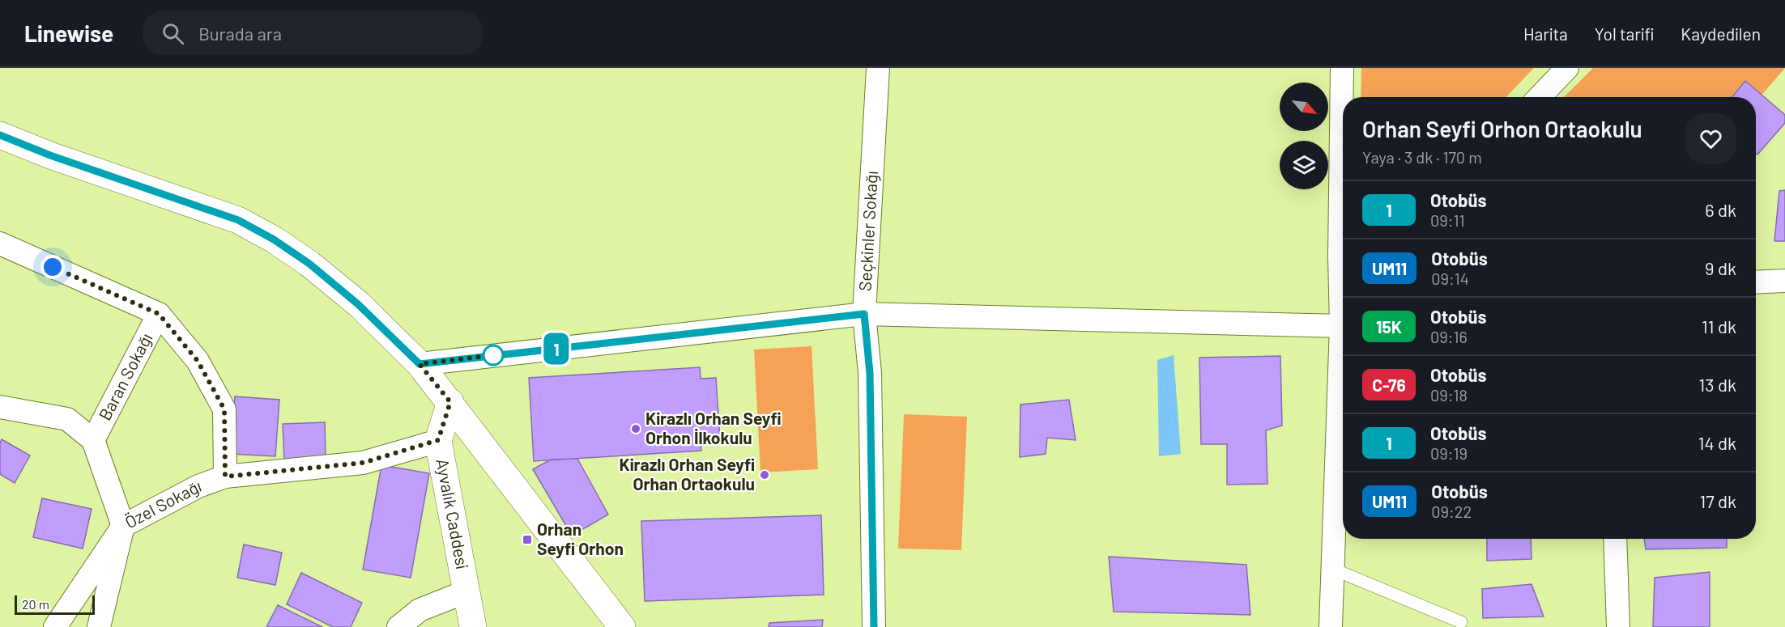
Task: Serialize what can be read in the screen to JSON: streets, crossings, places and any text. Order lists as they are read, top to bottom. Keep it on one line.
{"streets":{"street":["Seçkinler Sokağı","Baran Sokağı","Özel Sokağı","Ayvalık Caddesi"]},"crossings":[["Özel Sokağı","Ayvalık Caddesi"]],"places":{"other":["Kirazlı Orhan Seyfi Orhon İlkokulu","Kirazlı Orhan Seyfi Orhan Ortaokulu"],"transit":["Orhan Seyfi Orhon"]},"lines":["bus line 1"],"scale_bar":"20 m","north":"bottom right","page":{"header":"Linewise","search":"Burada ara","nav":["Harita","Yol tarifi","Kaydedilen"],"on_map":"1","heading":["Orhan Seyfi Orhon Ortaokulu","Yaya · 3 dk · 170 m"],"list":[{"mark":"1","name":"Otobüs","note":"09:11","value":"6 dk"},{"mark":"UM11","name":"Otobüs","note":"09:14","value":"9 dk"},{"mark":"15K","name":"Otobüs","note":"09:16","value":"11 dk"},{"mark":"C-76","name":"Otobüs","note":"09:18","value":"13 dk"},{"mark":"1","name":"Otobüs","note":"09:19","value":"14 dk"},{"mark":"UM11","name":"Otobüs","note":"09:22","value":"17 dk"}],"scale":"20 m"}}
